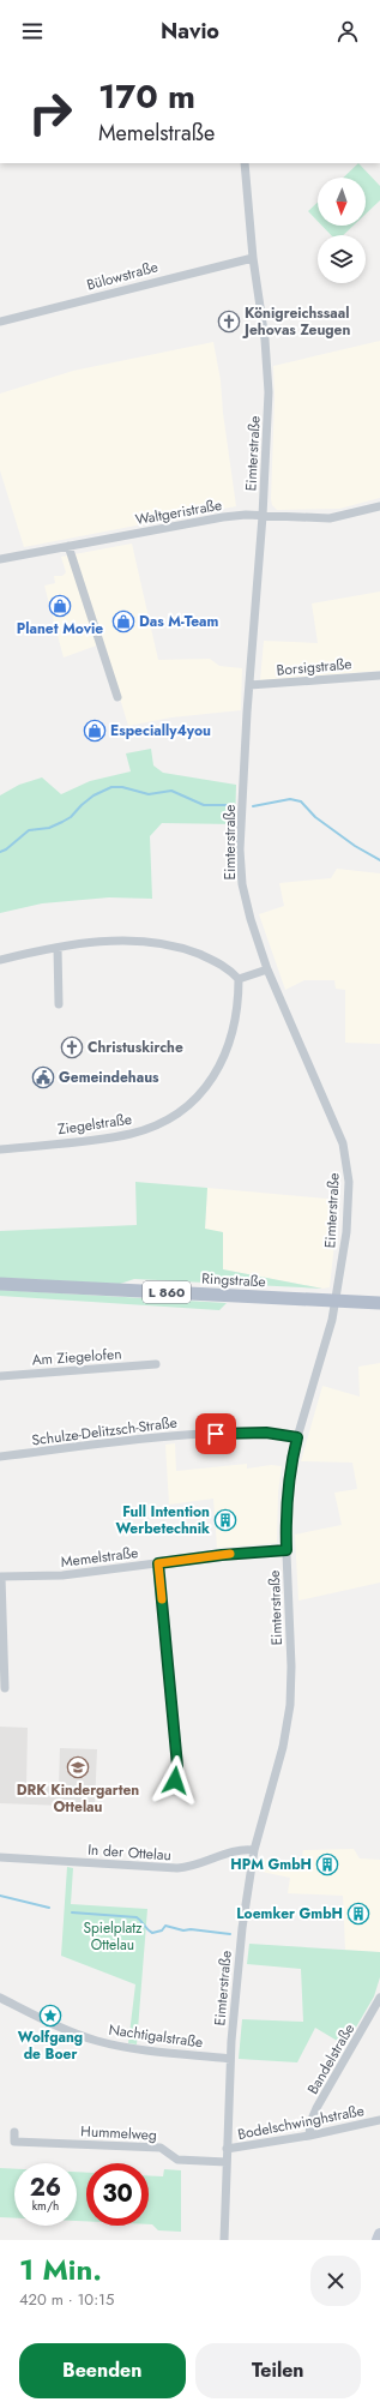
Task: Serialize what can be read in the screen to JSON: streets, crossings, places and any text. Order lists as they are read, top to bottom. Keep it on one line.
{"streets":{"main road":["Ringstraße","L 860"],"street":["Bülowstraße","Eimterstraße","Waltgeristraße","Borsigstraße","Ziegelstraße","Am Ziegelofen","Schulze-Delitzsch-Straße","Memelstraße","In der Ottelau","Nachtigalstraße","Bandelstraße","Bodelschwinghstraße","Hummelweg"]},"crossings":[["Bülowstraße","Eimterstraße"],["Eimterstraße","Waltgeristraße"],["Eimterstraße","Borsigstraße"],["Eimterstraße","Schulze-Delitzsch-Straße"],["Eimterstraße","Memelstraße"],["Eimterstraße","In der Ottelau"],["Eimterstraße","Nachtigalstraße"],["Eimterstraße","Bodelschwinghstraße"],["Eimterstraße","Hummelweg"],["Bandelstraße","Bodelschwinghstraße"]],"parks":["Spielplatz Ottelau"],"places":{"church":["Königreichssaal Jehovas Zeugen","Christuskirche"],"shop":["Planet Movie","Das M-Team","Especially4you"],"public building":["Gemeindehaus"],"building":["Full Intention Werbetechnik","HPM GmbH","Loemker GmbH"],"school or university":["DRK Kindergarten Ottelau"],"place":["Wolfgang de Boer"]},"north":"bottom","page":{"header":"Navio","turn":["170 m","Memelstraße"],"speed":"26 km/h","limit":"30","heading":["1 Min.","420 m · 10:15"],"buttons":["Beenden","Teilen"]}}
